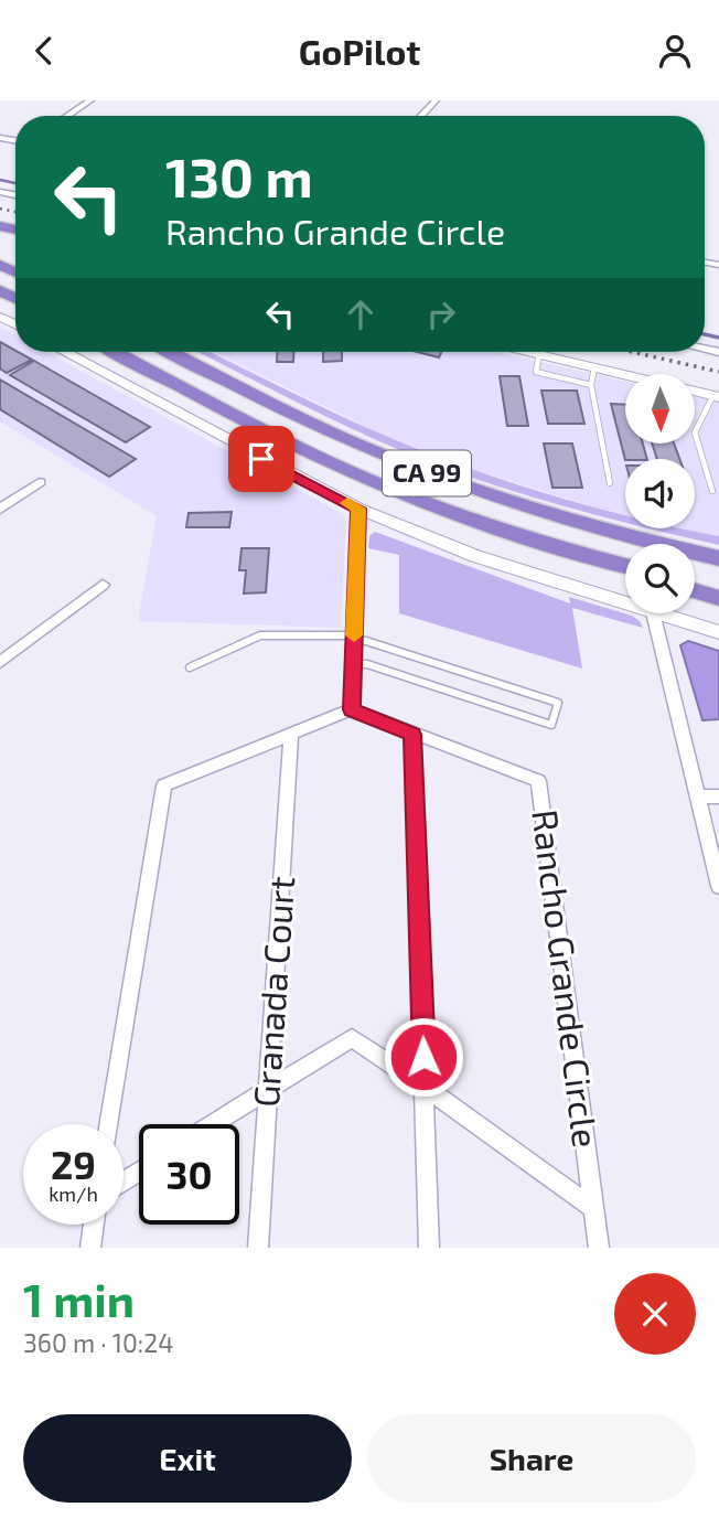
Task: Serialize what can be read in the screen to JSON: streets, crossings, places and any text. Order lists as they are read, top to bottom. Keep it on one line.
{"streets":{"highway":["CA 99"],"street":["Rancho Grande Circle","Granada Court"]},"north":"bottom","page":{"header":"GoPilot","turn":["130 m","Rancho Grande Circle"],"speed":"29 km/h","limit":"30","heading":["1 min","360 m · 10:24"],"buttons":["Exit","Share"]}}
